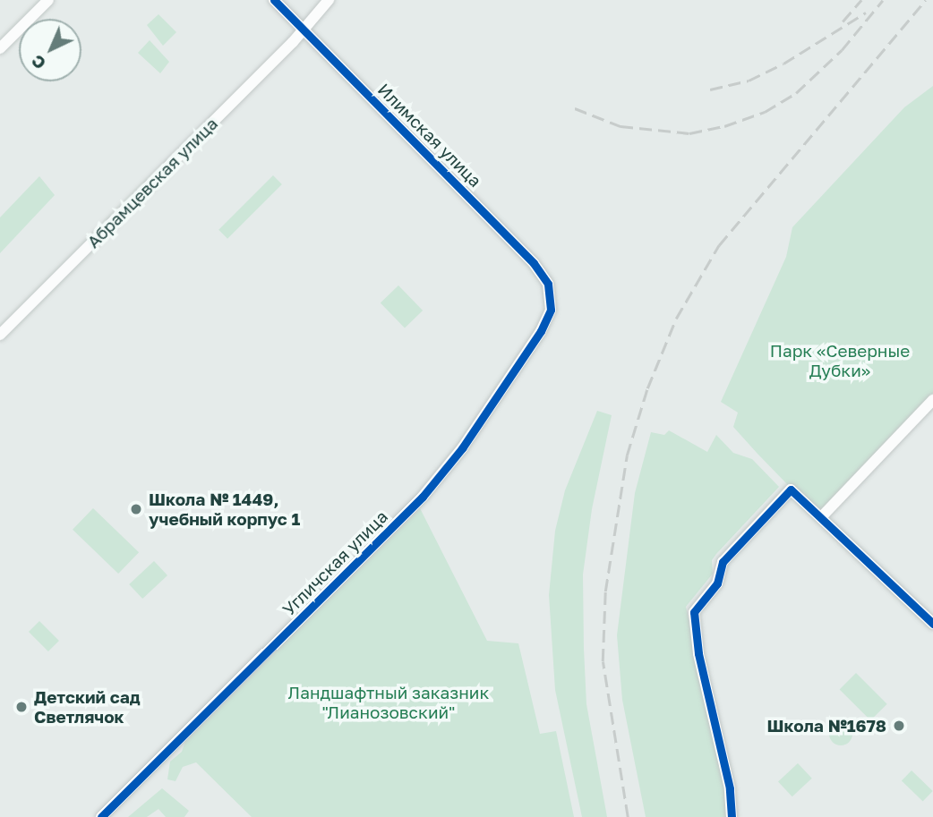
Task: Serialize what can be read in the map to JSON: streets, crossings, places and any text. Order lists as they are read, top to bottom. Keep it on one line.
{"streets":{"street":["Илимская улица","Абрамцевская улица","Угличская улица"]},"crossings":[["Илимская улица","Абрамцевская улица"],["Илимская улица","Угличская улица"]],"parks":["Парк «Северные Дубки»","Ландшафтный заказник \"Лианозовский\""],"places":["Школа № 1449, учебный корпус 1","Детский сад Светлячок","Школа №1678"],"north":"bottom left"}
